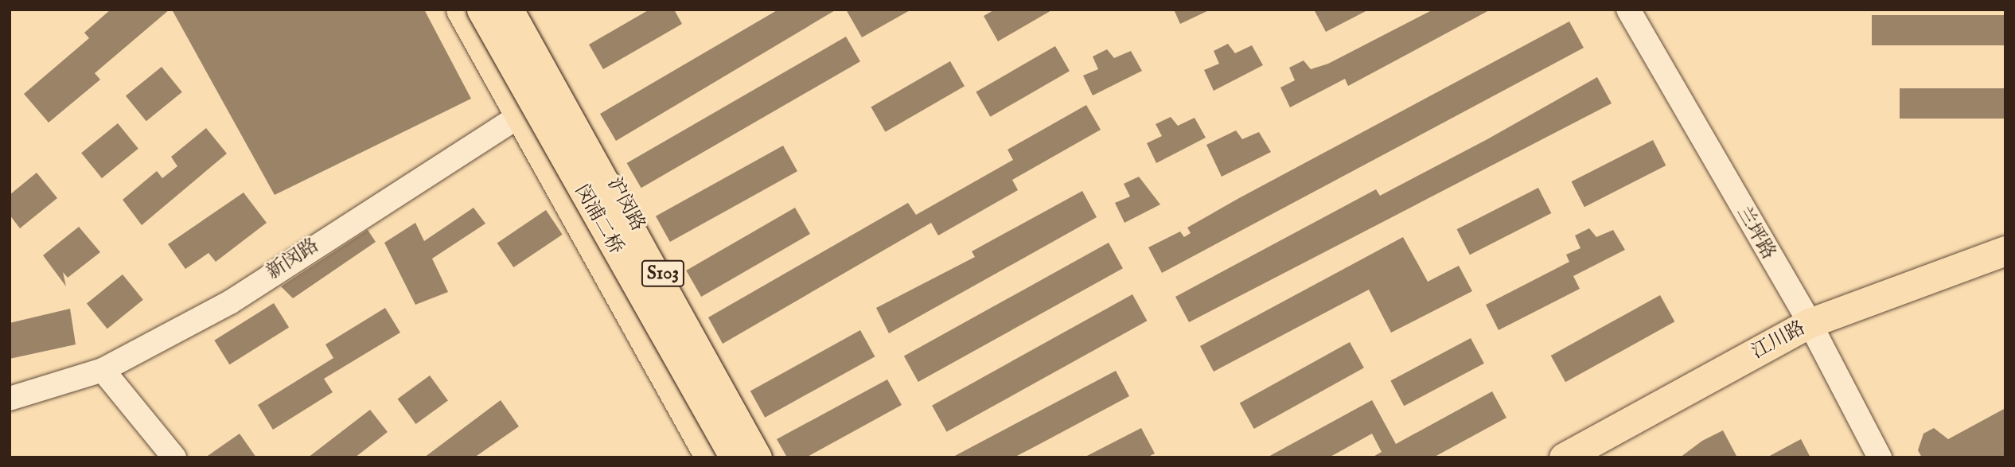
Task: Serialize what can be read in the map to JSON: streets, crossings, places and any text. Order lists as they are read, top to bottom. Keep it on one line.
{"streets":{"main road":["沪闵路","闵浦二桥","S103","江川路"],"street":["兰坪路","新闵路"]},"crossings":[["沪闵路","新闵路"],["兰坪路","江川路"],["新闵路","S103"]]}
